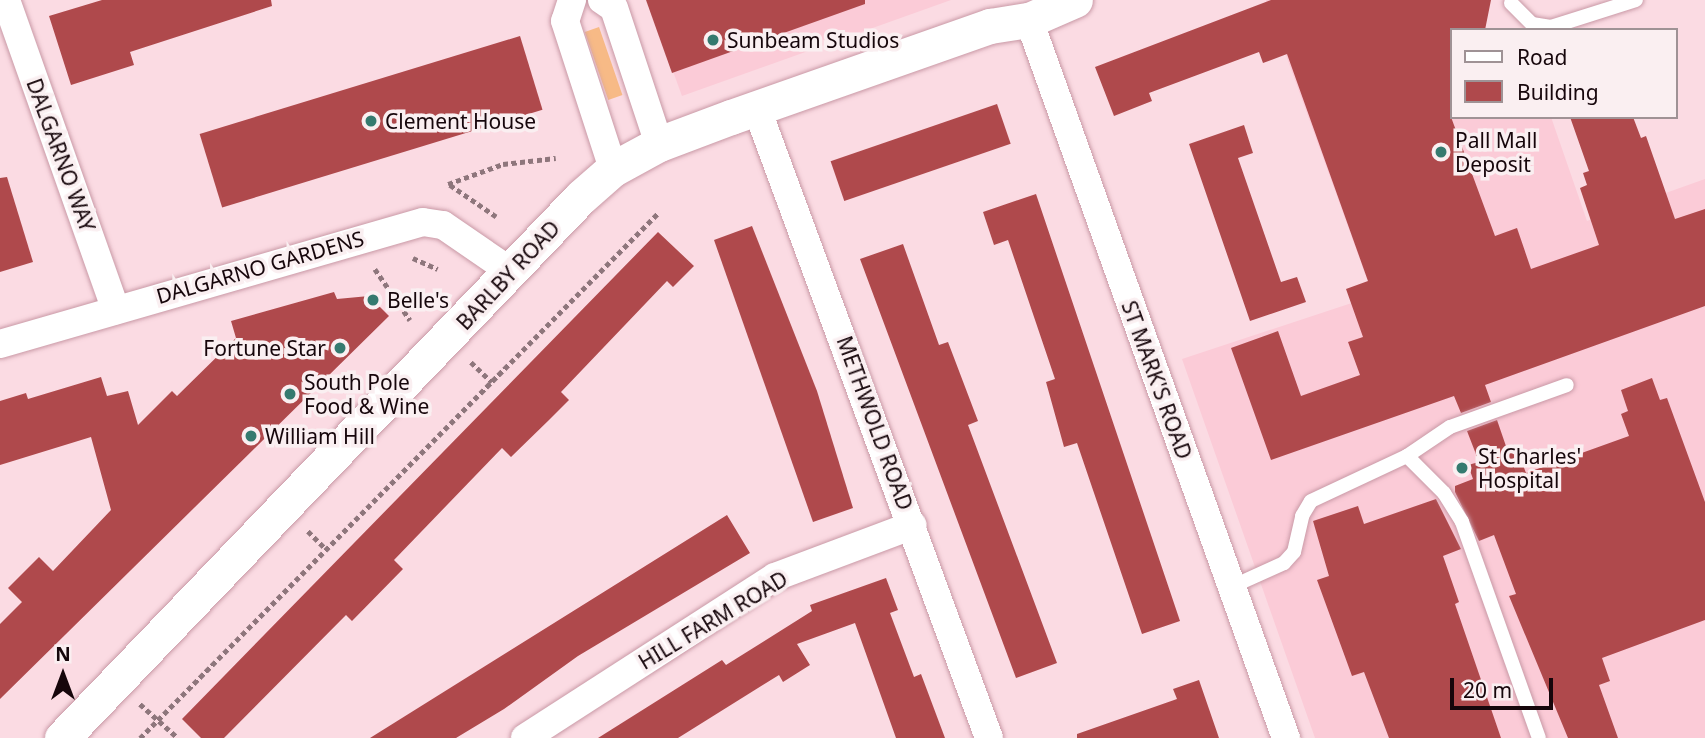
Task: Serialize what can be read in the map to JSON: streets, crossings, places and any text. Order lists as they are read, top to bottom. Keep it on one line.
{"streets":{"street":["DALGARNO WAY","DALGARNO GARDENS","BARLBY ROAD","ST MARK'S ROAD","METHWOLD ROAD","HILL FARM ROAD"]},"crossings":[["DALGARNO WAY","DALGARNO GARDENS"],["DALGARNO GARDENS","BARLBY ROAD"],["BARLBY ROAD","ST MARK'S ROAD"],["BARLBY ROAD","METHWOLD ROAD"],["METHWOLD ROAD","HILL FARM ROAD"]],"places":["Sunbeam Studios","Clement House","Pall Mall Deposit","Belle's","Fortune Star","South Pole Food & Wine","William Hill","St Charles' Hospital"],"legend":["Road","Building"],"scale_bar":"20 m","north":"top"}
